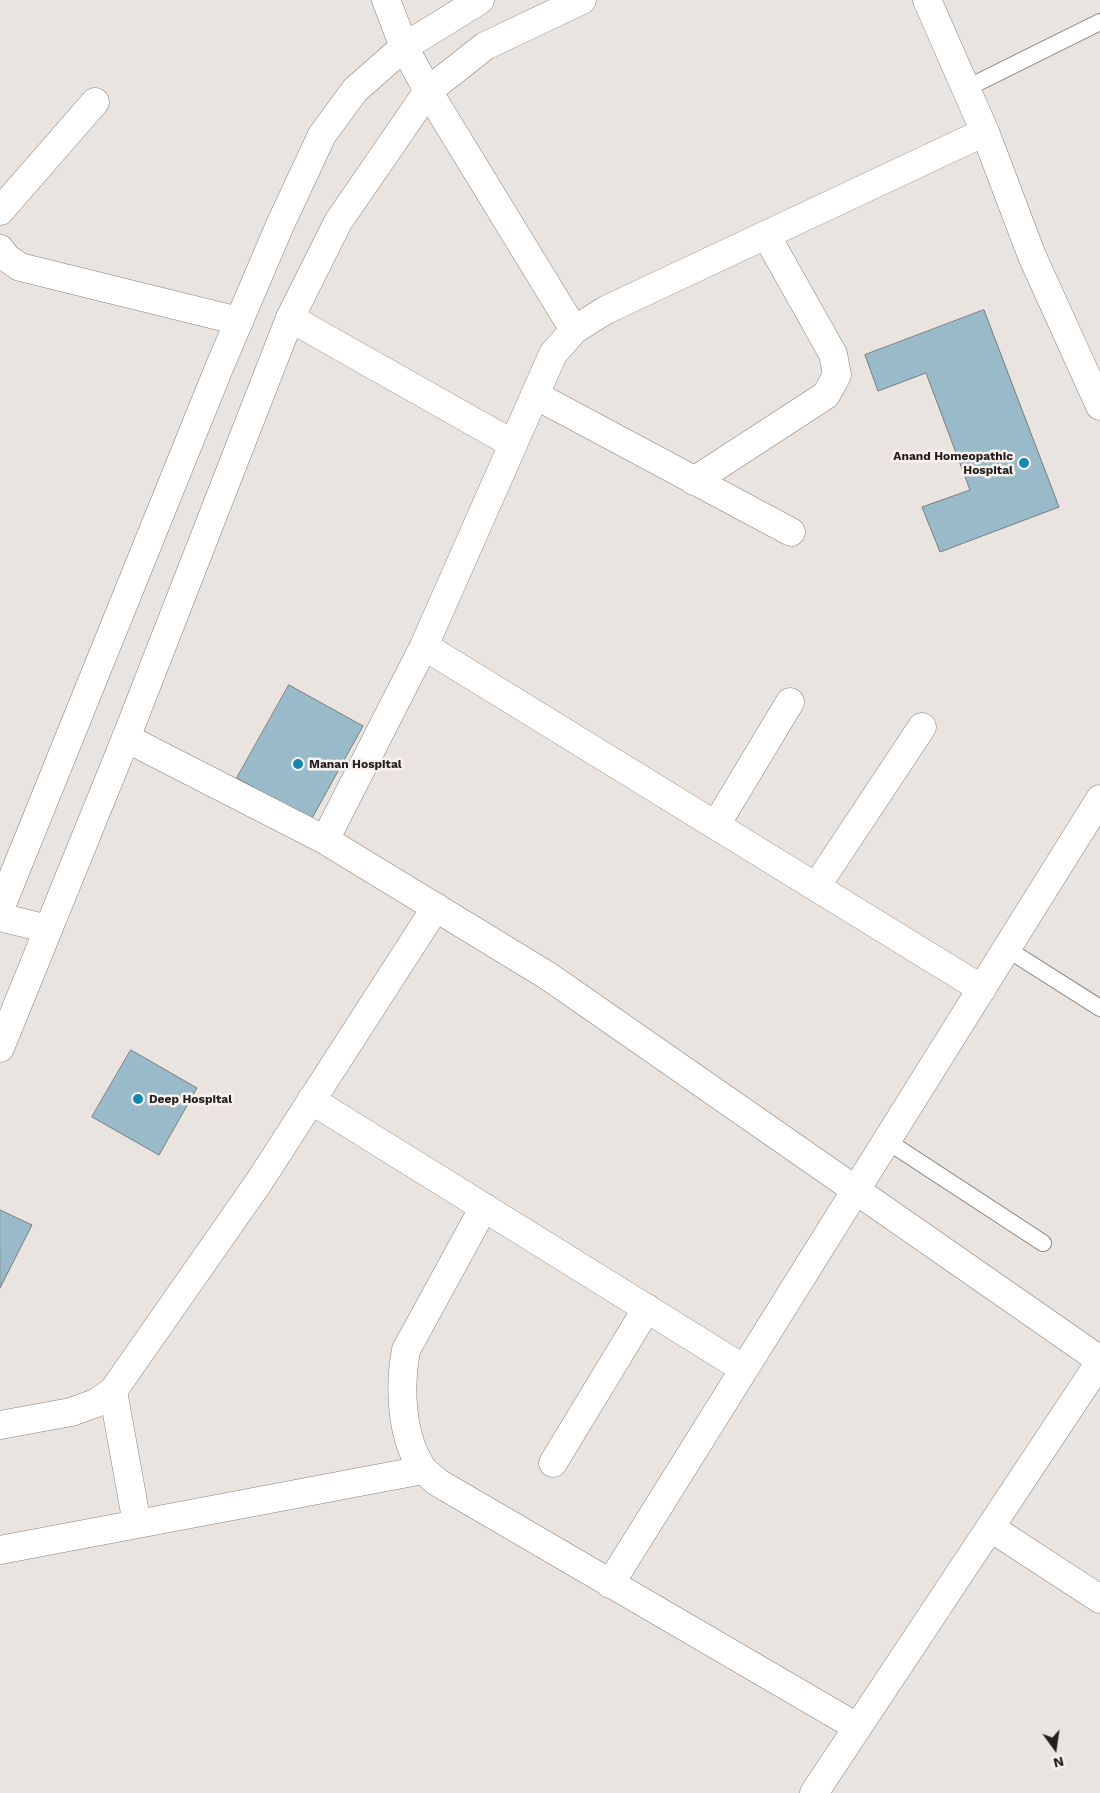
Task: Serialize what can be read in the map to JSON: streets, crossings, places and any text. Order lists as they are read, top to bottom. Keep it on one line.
{"places":["Anand Homeopathic Hospital","Manan Hospital","Deep Hospital"],"north":"bottom"}
